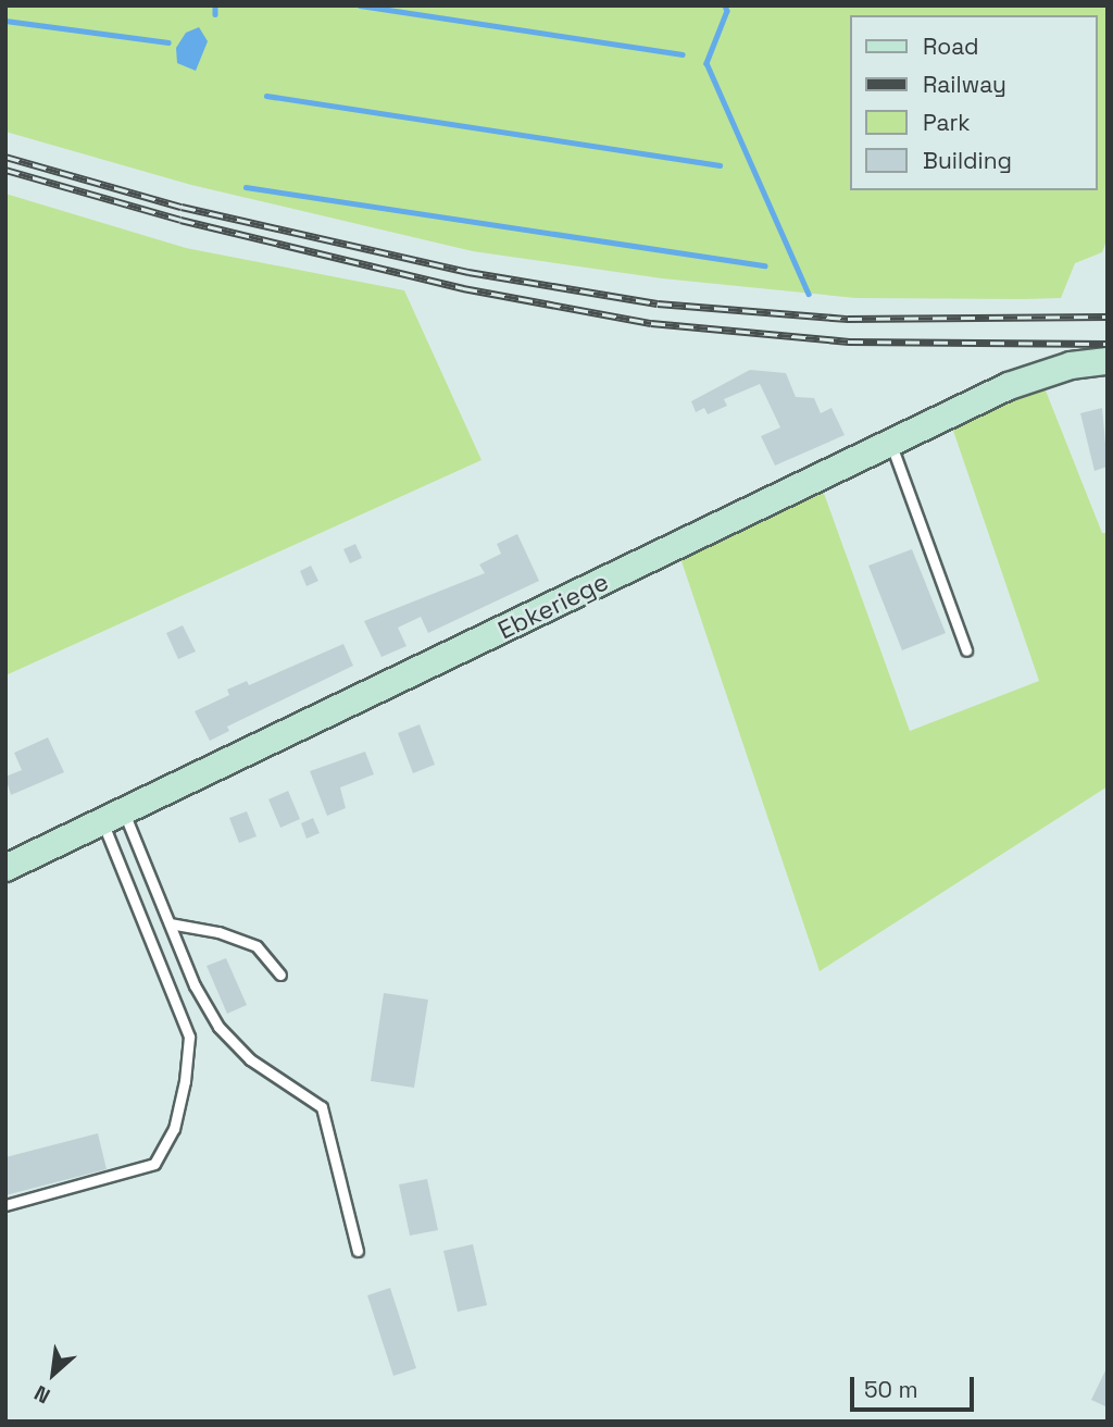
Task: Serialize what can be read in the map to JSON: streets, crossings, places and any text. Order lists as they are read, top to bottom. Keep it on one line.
{"streets":{"street":["Ebkeriege"]},"legend":["Road","Railway","Park","Building"],"scale_bar":"50 m","north":"bottom left"}
